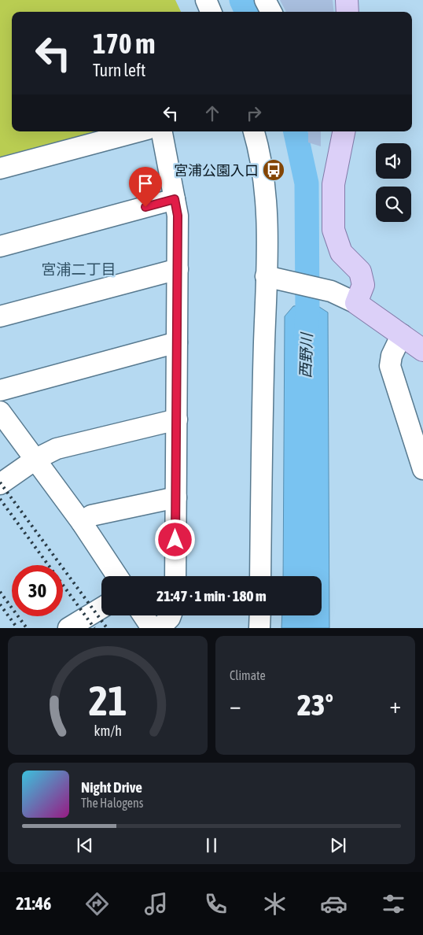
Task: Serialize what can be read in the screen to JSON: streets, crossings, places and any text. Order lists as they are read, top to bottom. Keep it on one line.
{"districts":["宮浦二丁目"],"water":["西野川"],"places":{"bus stop":["宮浦公園入口"]},"page":{"turn":["170 m","Turn left"],"limit":"30","trip":"21:47 · 1 min · 180 m","tile":"Climate","heat":["−","23°","+"],"song":["Night Drive","The Halogens"],"tabs":"21:46","gauge":["21","km/h"]}}
